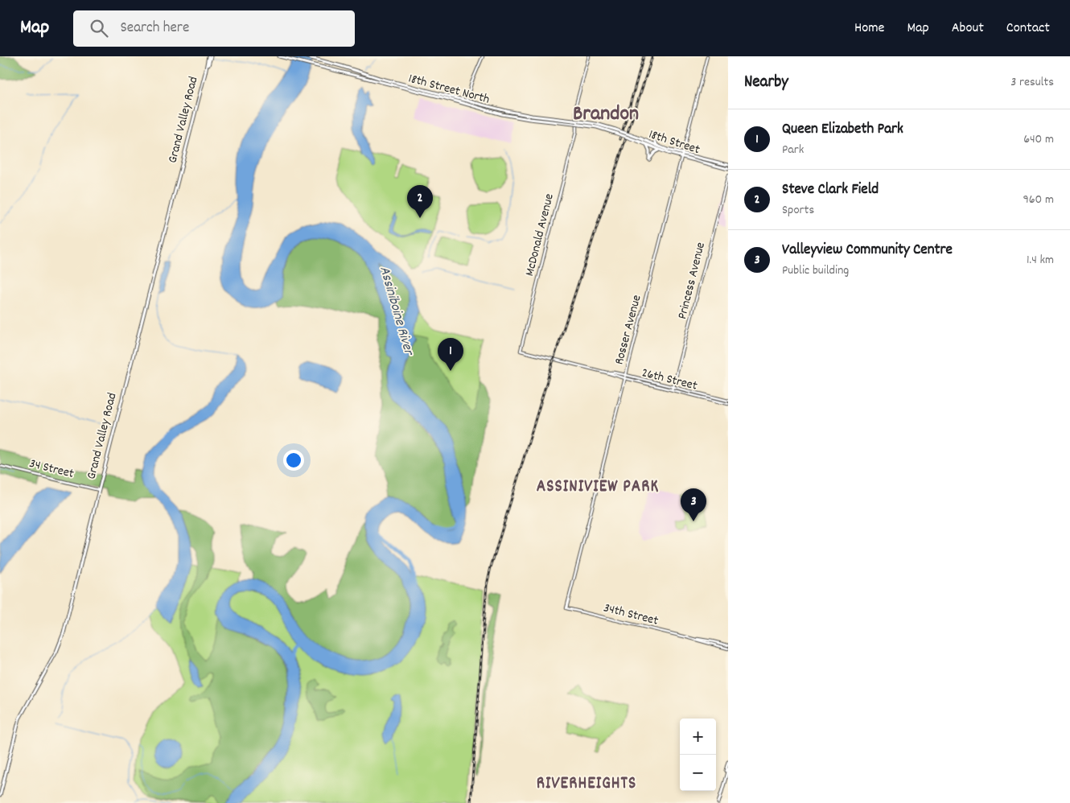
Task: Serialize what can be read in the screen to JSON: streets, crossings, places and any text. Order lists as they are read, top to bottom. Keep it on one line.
{"streets":{"main road":["18th Street North","Grand Valley Road","18th Street"],"street":["McDonald Avenue","Princess Avenue","Rosser Avenue","26th Street","34 Street","34th Street"]},"crossings":[["18th Street North","18th Street"],["18th Street North","McDonald Avenue"],["Grand Valley Road","34 Street"],["18th Street","Rosser Avenue"],["McDonald Avenue","26th Street"],["Princess Avenue","26th Street"],["Rosser Avenue","26th Street"],["Rosser Avenue","34th Street"]],"districts":["Brandon","ASSINIVIEW PARK","RIVERHEIGHTS"],"water":["Assiniboine River"],"page":{"header":"Map","search":"Search here","nav":["Home","Map","About","Contact"],"heading":["Nearby","3 results"],"list":[{"mark":"1","name":"Queen Elizabeth Park","note":"Park","value":"640 m"},{"mark":"2","name":"Steve Clark Field","note":"Sports","value":"960 m"},{"mark":"3","name":"Valleyview Community Centre","note":"Public building","value":"1.4 km"}],"pins":["2","1","3"],"map_buttons":["+","−"]}}
